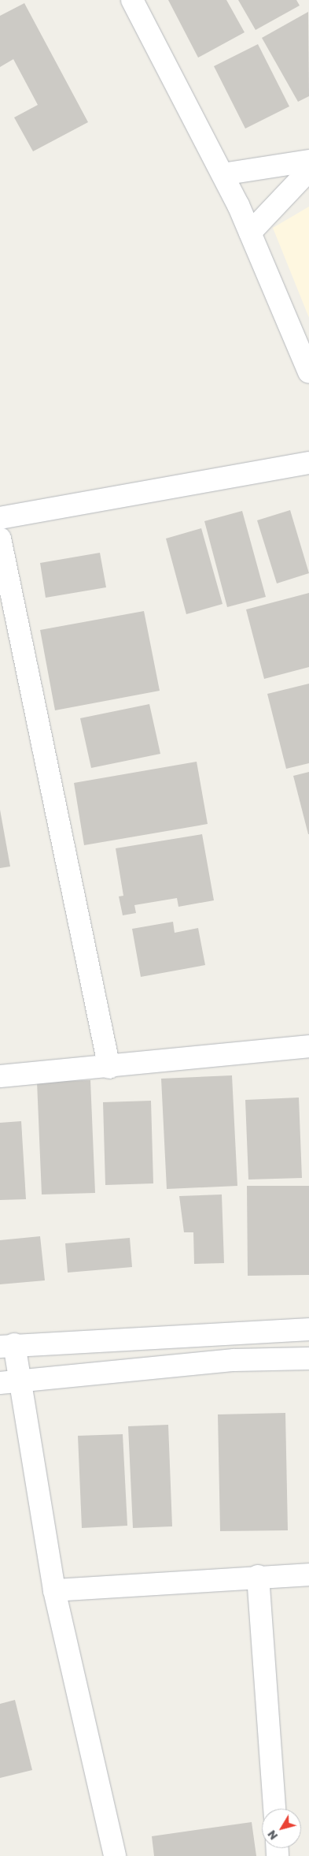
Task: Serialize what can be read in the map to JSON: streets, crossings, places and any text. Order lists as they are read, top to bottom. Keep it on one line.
{"north":"bottom left"}
